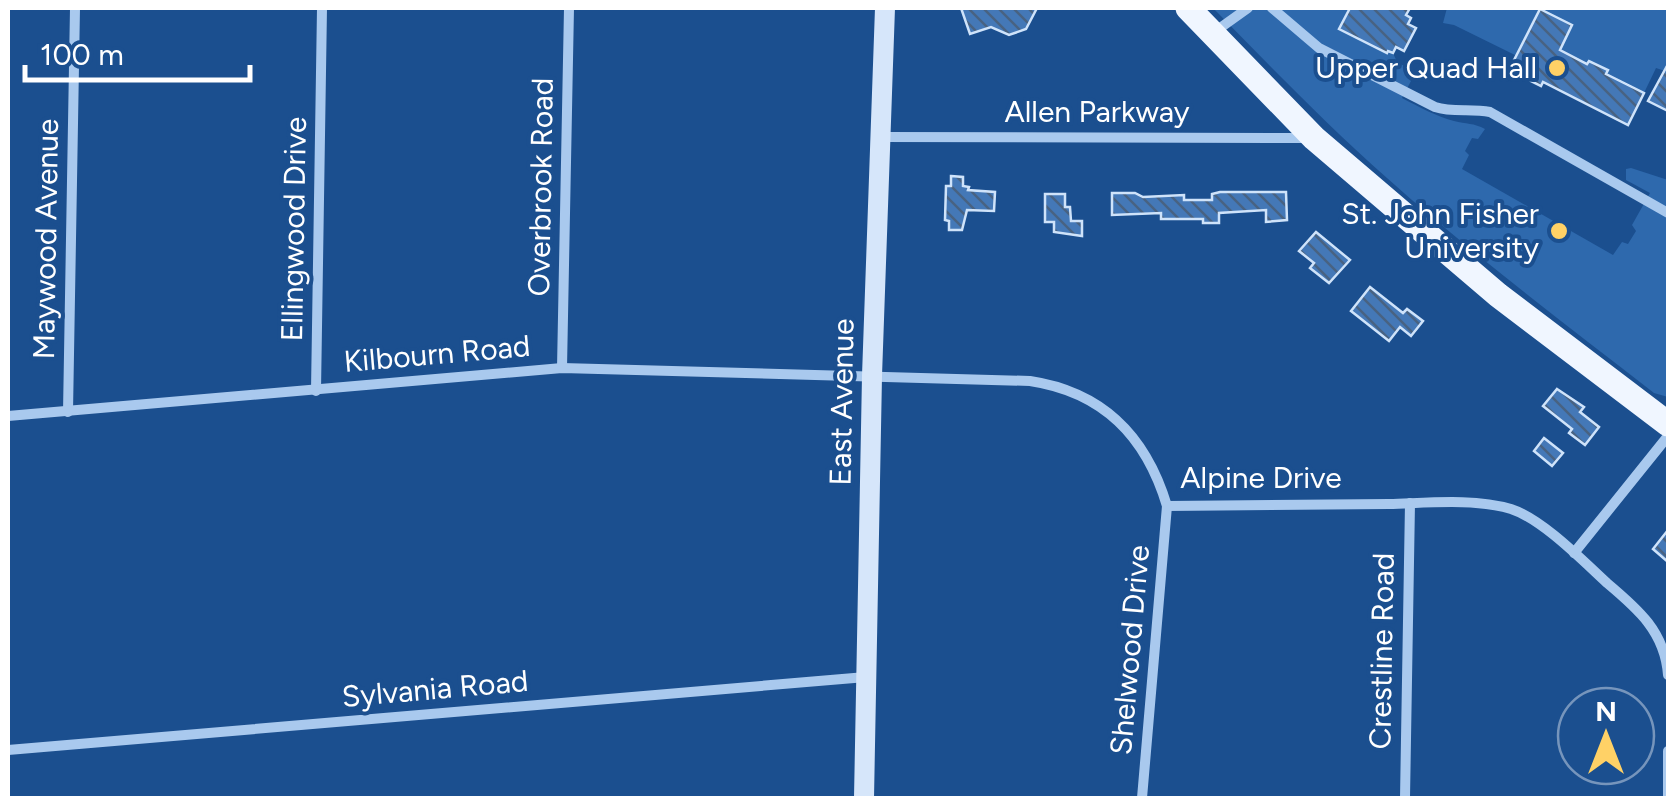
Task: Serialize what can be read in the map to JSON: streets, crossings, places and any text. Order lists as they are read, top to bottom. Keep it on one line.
{"streets":{"main road":["East Avenue"],"street":["Allen Parkway","Overbrook Road","Ellingwood Drive","Maywood Avenue","Kilbourn Road","Alpine Drive","Shelwood Drive","Crestline Road","Sylvania Road"]},"crossings":[["Allen Parkway","East Avenue"],["Overbrook Road","Kilbourn Road"],["Ellingwood Drive","Kilbourn Road"],["Maywood Avenue","Kilbourn Road"],["Kilbourn Road","East Avenue"],["Kilbourn Road","Alpine Drive"],["East Avenue","Alpine Drive"],["East Avenue","Sylvania Road"],["Alpine Drive","Shelwood Drive"],["Alpine Drive","Crestline Road"]],"places":["Upper Quad Hall","St. John Fisher University"],"scale_bar":"100 m","north":"top"}
